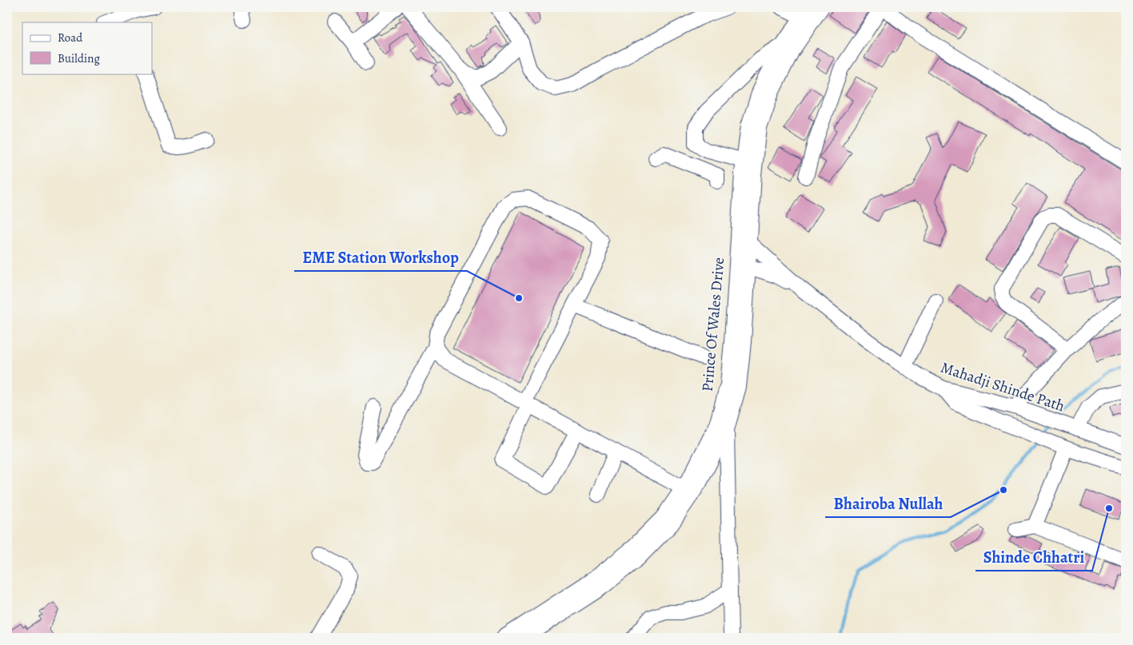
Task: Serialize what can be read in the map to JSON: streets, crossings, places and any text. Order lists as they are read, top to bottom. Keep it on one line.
{"streets":{"street":["Prince Of Wales Drive","Mahadji Shinde Path"]},"crossings":[["Prince Of Wales Drive","Mahadji Shinde Path"]],"places":["EME Station Workshop","Bhairoba Nullah","Shinde Chhatri"],"legend":["Road","Building"]}
